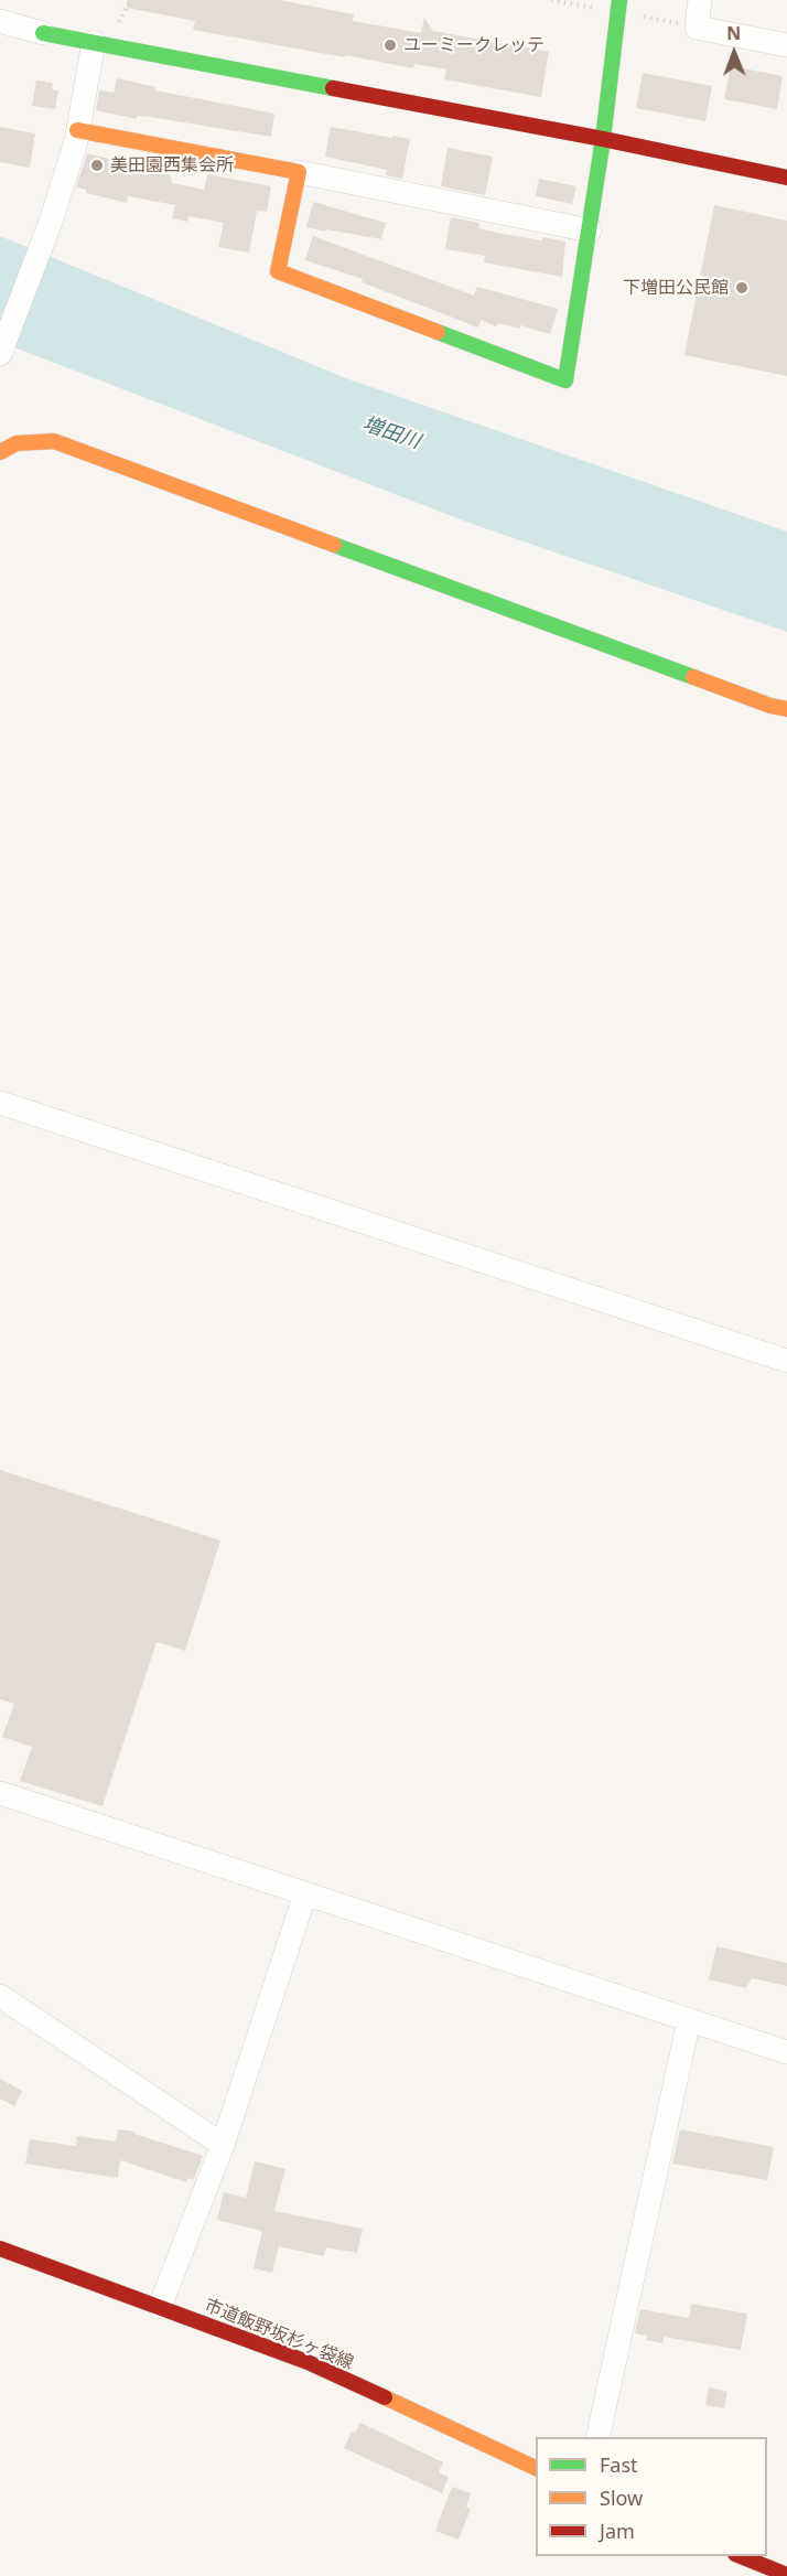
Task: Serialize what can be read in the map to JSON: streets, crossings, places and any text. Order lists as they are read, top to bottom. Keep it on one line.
{"streets":{"street":["市道飯野坂杉ヶ袋線"]},"water":["増田川"],"places":["ユーミークレッテ","美田園西集会所","下増田公民館"],"legend":["Fast","Slow","Jam"],"north":"top"}
